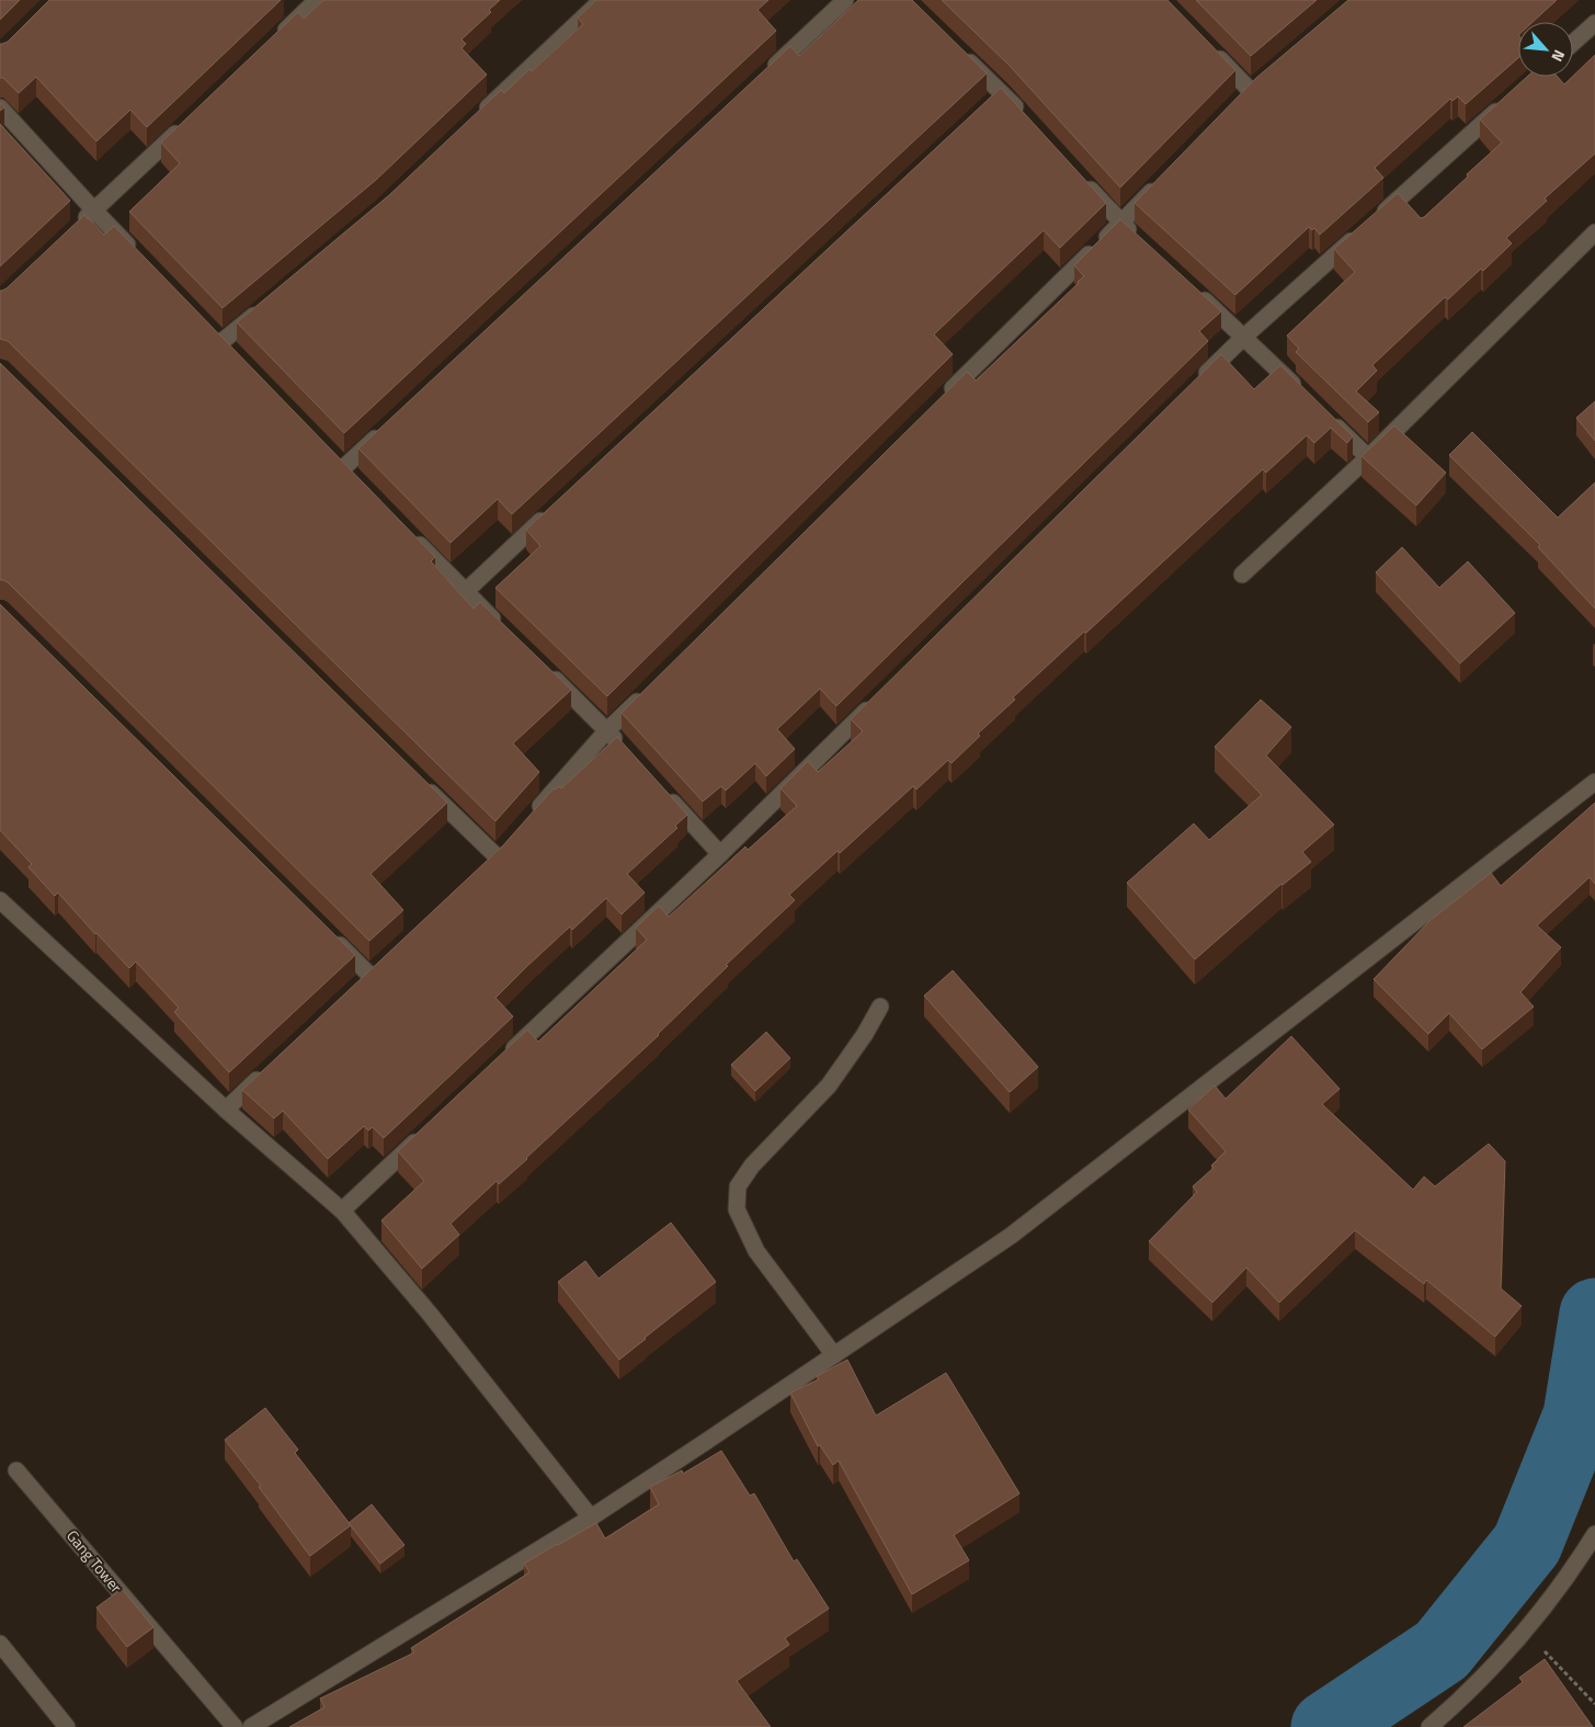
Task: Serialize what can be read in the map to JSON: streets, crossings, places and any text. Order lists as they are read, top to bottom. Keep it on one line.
{"streets":{"street":["Gang Tower"]},"north":"bottom right"}
